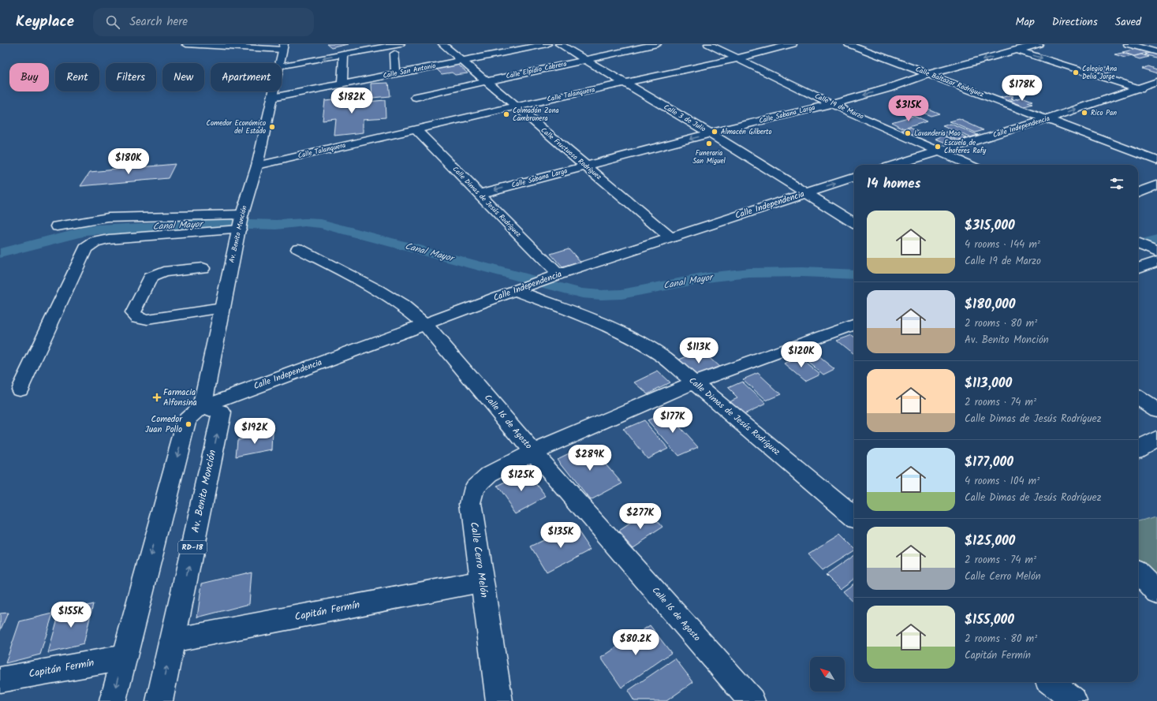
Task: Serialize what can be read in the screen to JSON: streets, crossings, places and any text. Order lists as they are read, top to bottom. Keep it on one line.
{"streets":{"street":["Calle Elpidio Cabrera","Calle San Antonio","Calle Baltazar Rodríguez","Calle Talanquera","Calle 19 de Marzo","Calle Sabana Larga","Calle 3 de Julio","Calle Independencia","Calle Fructuoso Rodríguez","Calle Dimas de Jesús Rodríguez","Av. Benito Monción","Calle 16 de Agosto","RD-18","Calle Cerro Melón","Capitán Fermín"]},"crossings":[["Calle Elpidio Cabrera","Calle 3 de Julio"],["Calle Elpidio Cabrera","Calle Fructuoso Rodríguez"],["Calle San Antonio","Calle Fructuoso Rodríguez"],["Calle San Antonio","Av. Benito Monción"],["Calle Baltazar Rodríguez","Calle Sabana Larga"],["Calle Baltazar Rodríguez","Calle Independencia"],["Calle Talanquera","Calle 19 de Marzo"],["Calle Talanquera","Calle 3 de Julio"],["Calle Talanquera","Calle Fructuoso Rodríguez"],["Calle Talanquera","Calle Dimas de Jesús Rodríguez"],["Calle Talanquera","Av. Benito Monción"],["Calle 19 de Marzo","Calle Sabana Larga"],["Calle 19 de Marzo","Calle Independencia"],["Calle Sabana Larga","Calle 3 de Julio"],["Calle Sabana Larga","Calle Fructuoso Rodríguez"],["Calle Sabana Larga","Calle Dimas de Jesús Rodríguez"],["Calle 3 de Julio","Calle Independencia"],["Calle Independencia","Calle Fructuoso Rodríguez"],["Calle Independencia","Calle Dimas de Jesús Rodríguez"],["Calle Independencia","Av. Benito Monción"],["Calle Independencia","Calle 16 de Agosto"],["Calle Dimas de Jesús Rodríguez","Calle Cerro Melón"],["Av. Benito Monción","Capitán Fermín"],["Calle 16 de Agosto","Calle Cerro Melón"],["Calle Cerro Melón","Capitán Fermín"]],"one_way":["Calle Sabana Larga"],"water":["Canal Mayor"],"places":{"other":["Colegio Ana Delia Jorge","Rico Pan","Colmadón Zona Cambronera","Comedor Económico del Estado","Almacén Gilberto","Lavandería Mao","Funeraria San Miguel","Escuela de Choferes Rafy","Comedor Juan Pollo"],"health":["Farmacia Alfonsina"]},"north":"top left","page":{"header":"Keyplace","search":"Search here","nav":["Map","Directions","Saved"],"chip":["Buy","Rent","Filters","New","Apartment"],"price":["$178K","$182K","$315K","$180K","$113K","$120K","$177K","$192K","$289K","$125K","$277K","$135K","$155K","$80.2K"],"heading":"14 homes","list":[{"name":"$315,000","note":"4 rooms · 144 m² · Calle 19 de Marzo"},{"name":"$180,000","note":"2 rooms · 80 m² · Av. Benito Monción"},{"name":"$113,000","note":"2 rooms · 74 m² · Calle Dimas de Jesús Rodríguez"},{"name":"$177,000","note":"4 rooms · 104 m² · Calle Dimas de Jesús Rodríguez"},{"name":"$125,000","note":"2 rooms · 74 m² · Calle Cerro Melón"},{"name":"$155,000","note":"2 rooms · 80 m² · Capitán Fermín"}]}}
